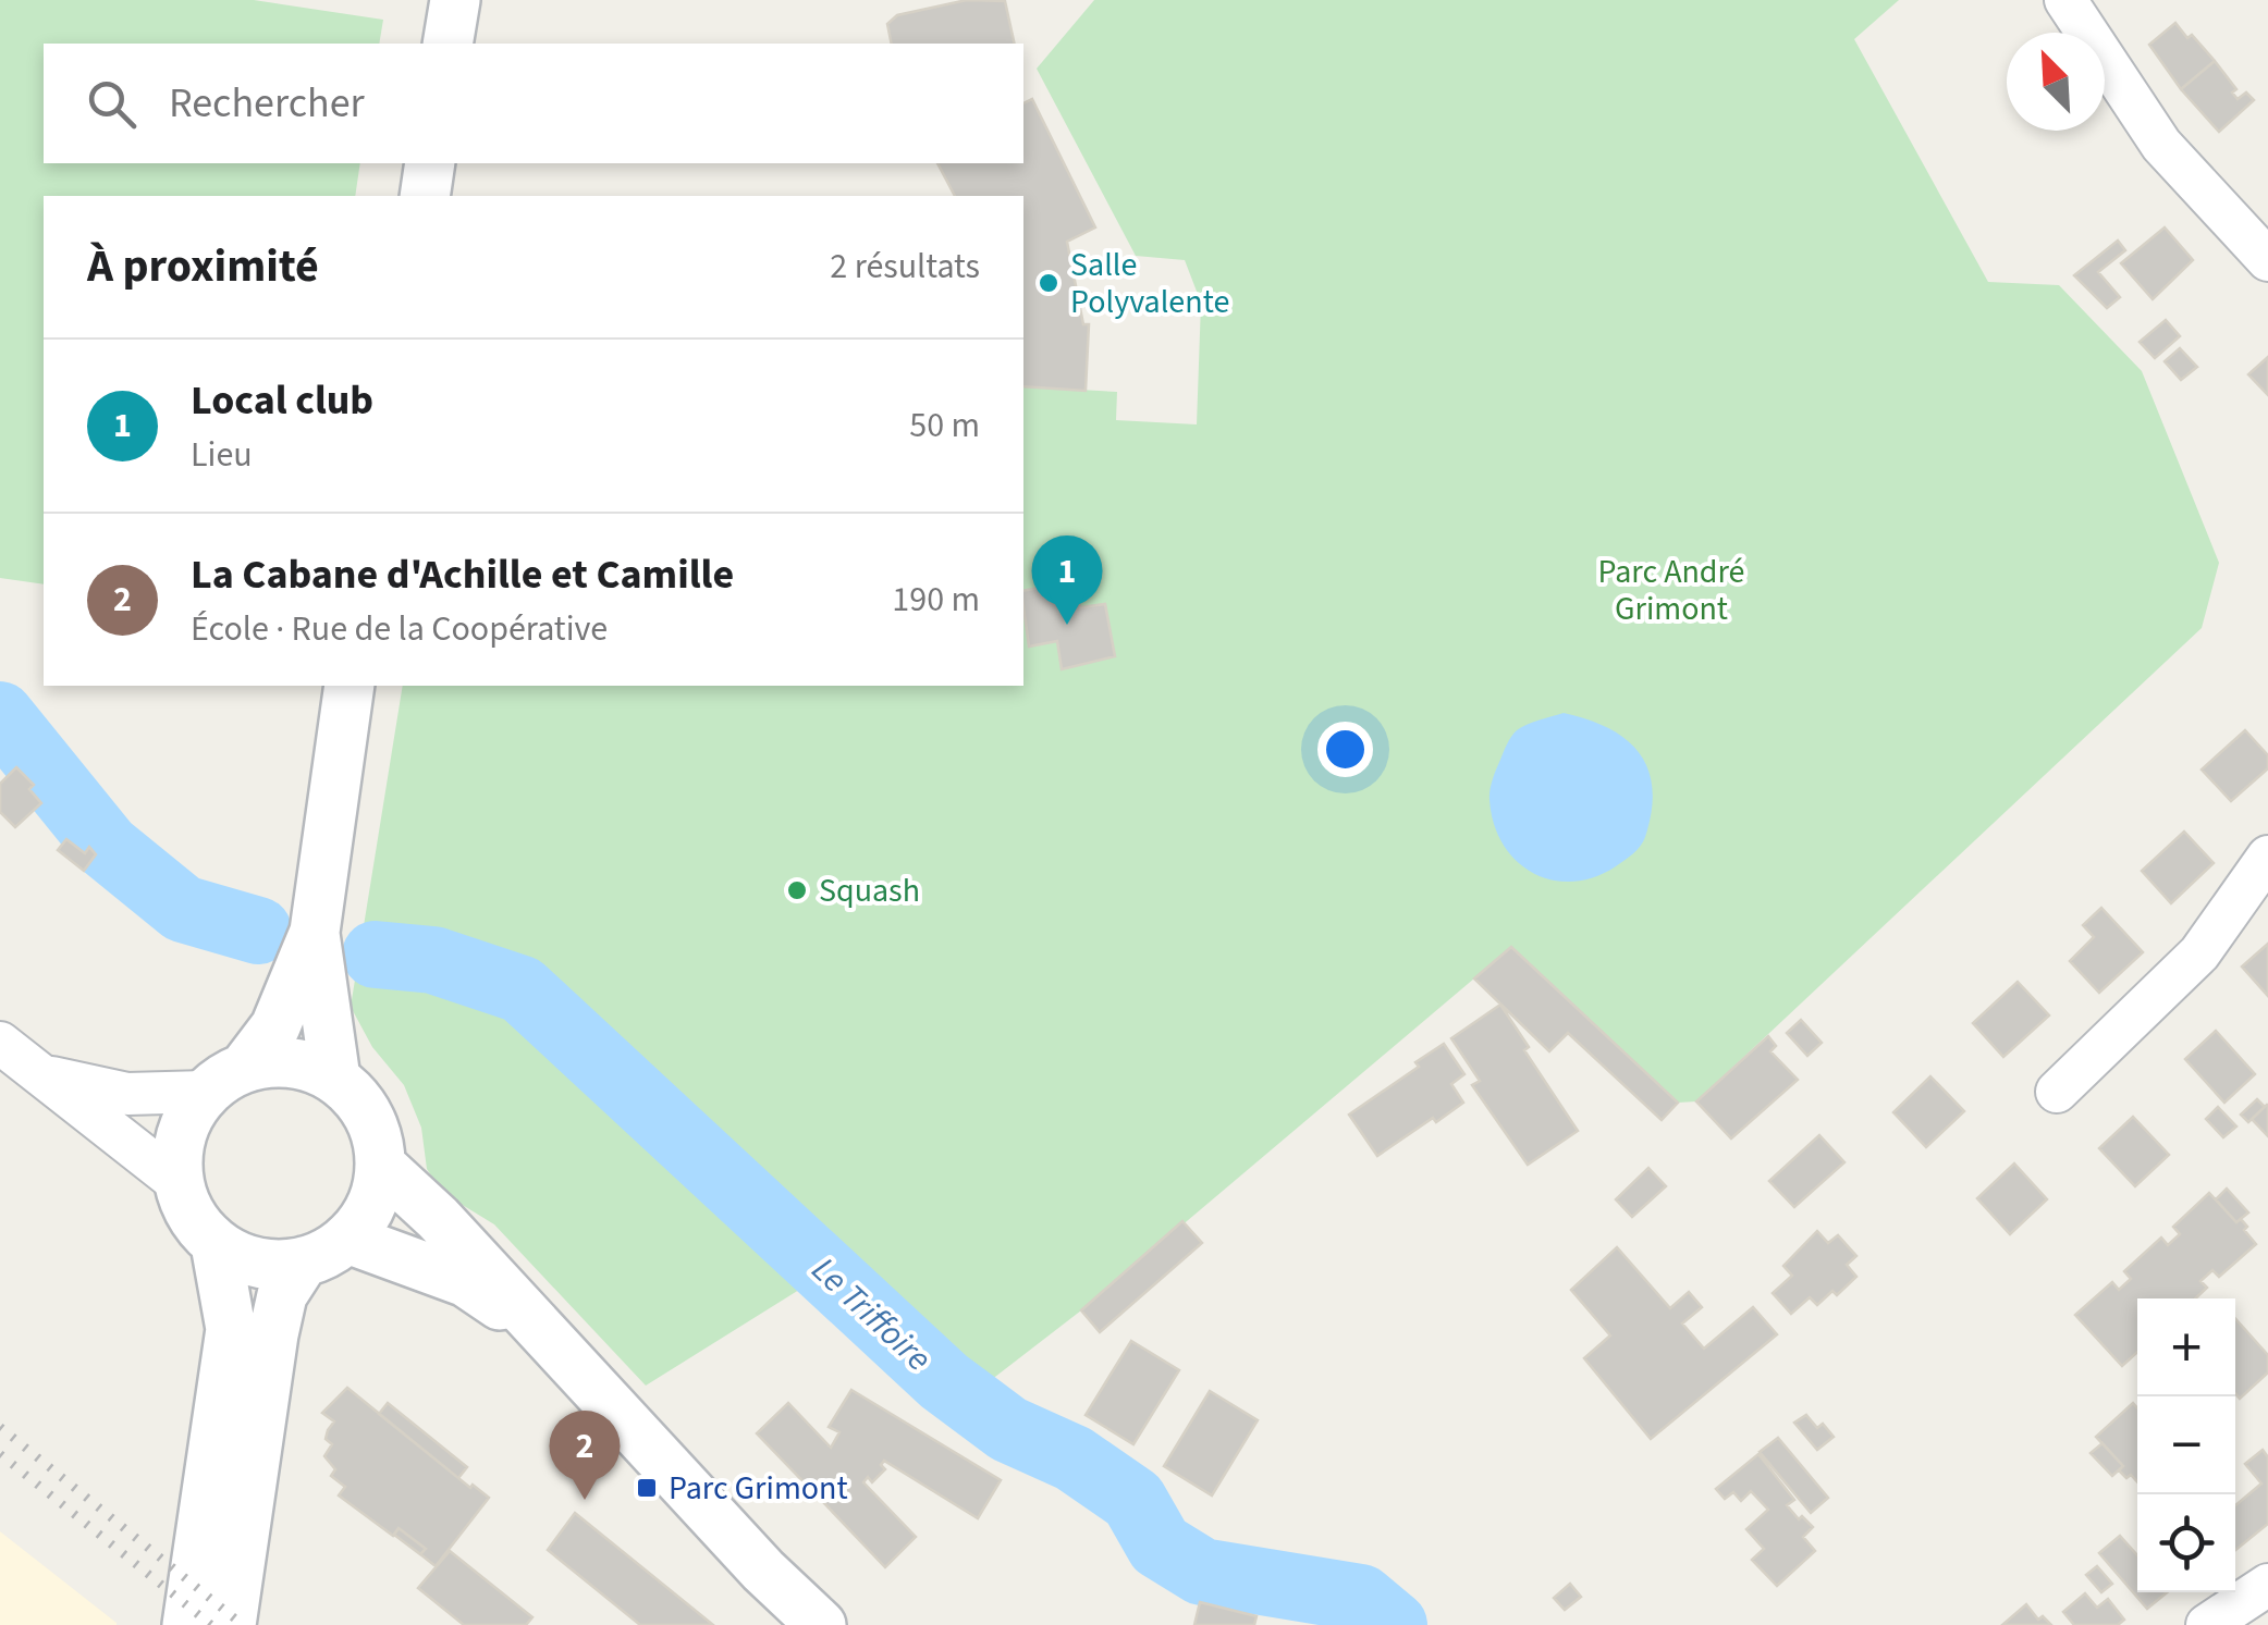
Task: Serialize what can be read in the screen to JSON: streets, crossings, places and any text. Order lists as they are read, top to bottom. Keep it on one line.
{"water":["Le Triffoire"],"parks":["Parc André Grimont"],"places":{"other":["Salle Polyvalente","Squash"],"transit":["Parc Grimont"]},"north":"top left","page":{"search":"Rechercher","heading":["À proximité","2 résultats"],"list":[{"mark":"1","name":"Local club","note":"Lieu","value":"50 m"},{"mark":"2","name":"La Cabane d'Achille et Camille","note":"École · Rue de la Coopérative","value":"190 m"}],"pins":["1","2"],"map_buttons":["+","−"]}}
